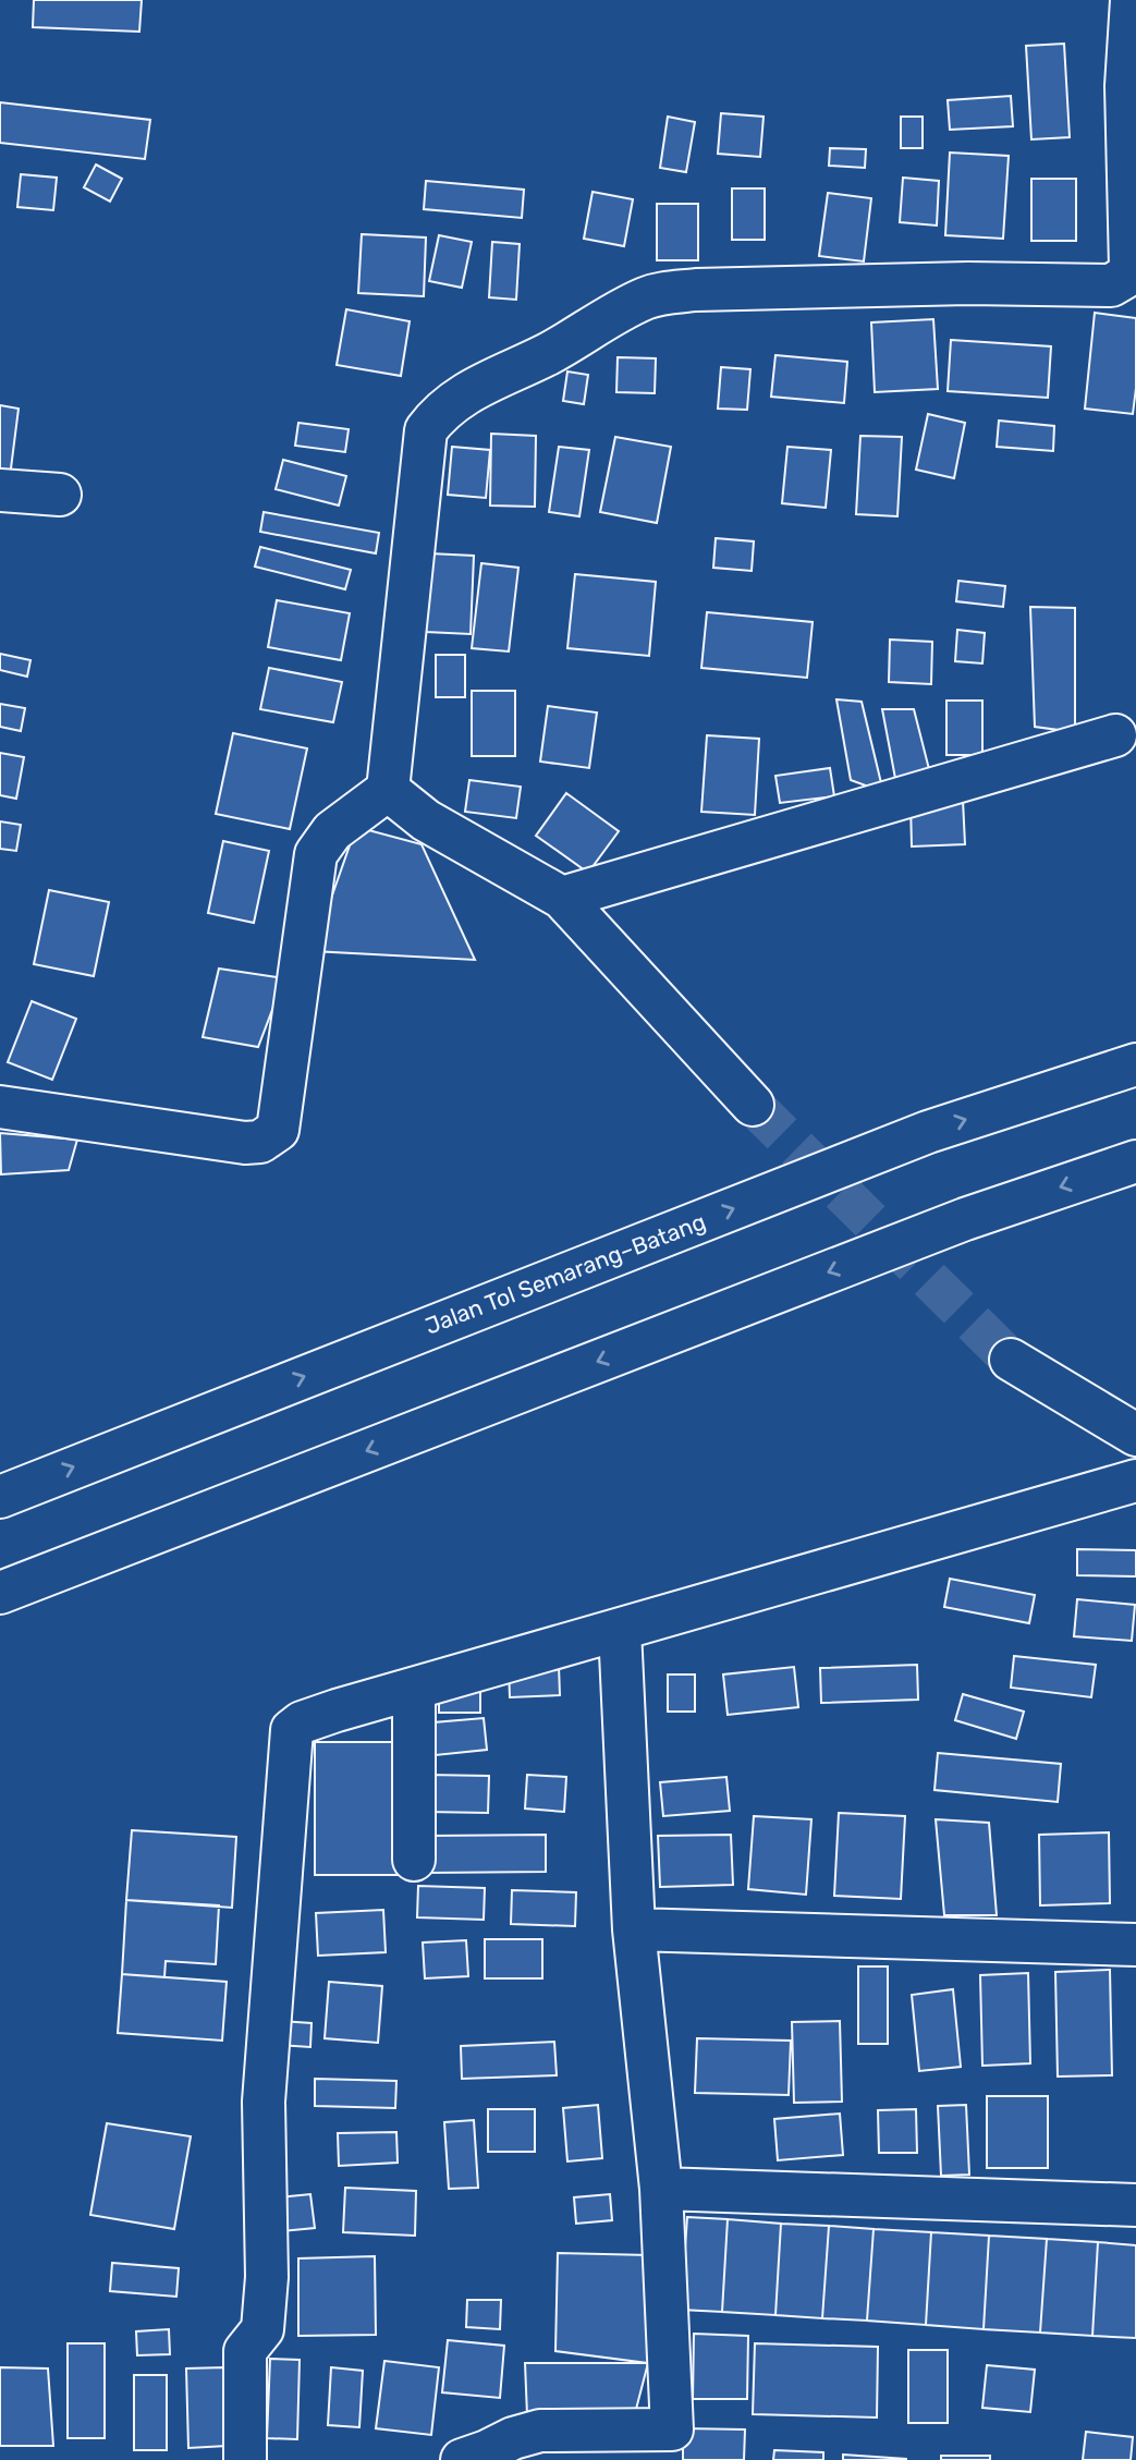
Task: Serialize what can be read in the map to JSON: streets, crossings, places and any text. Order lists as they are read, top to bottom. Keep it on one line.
{"streets":{"main road":["Jalan Tol Semarang–Batang"]}}
